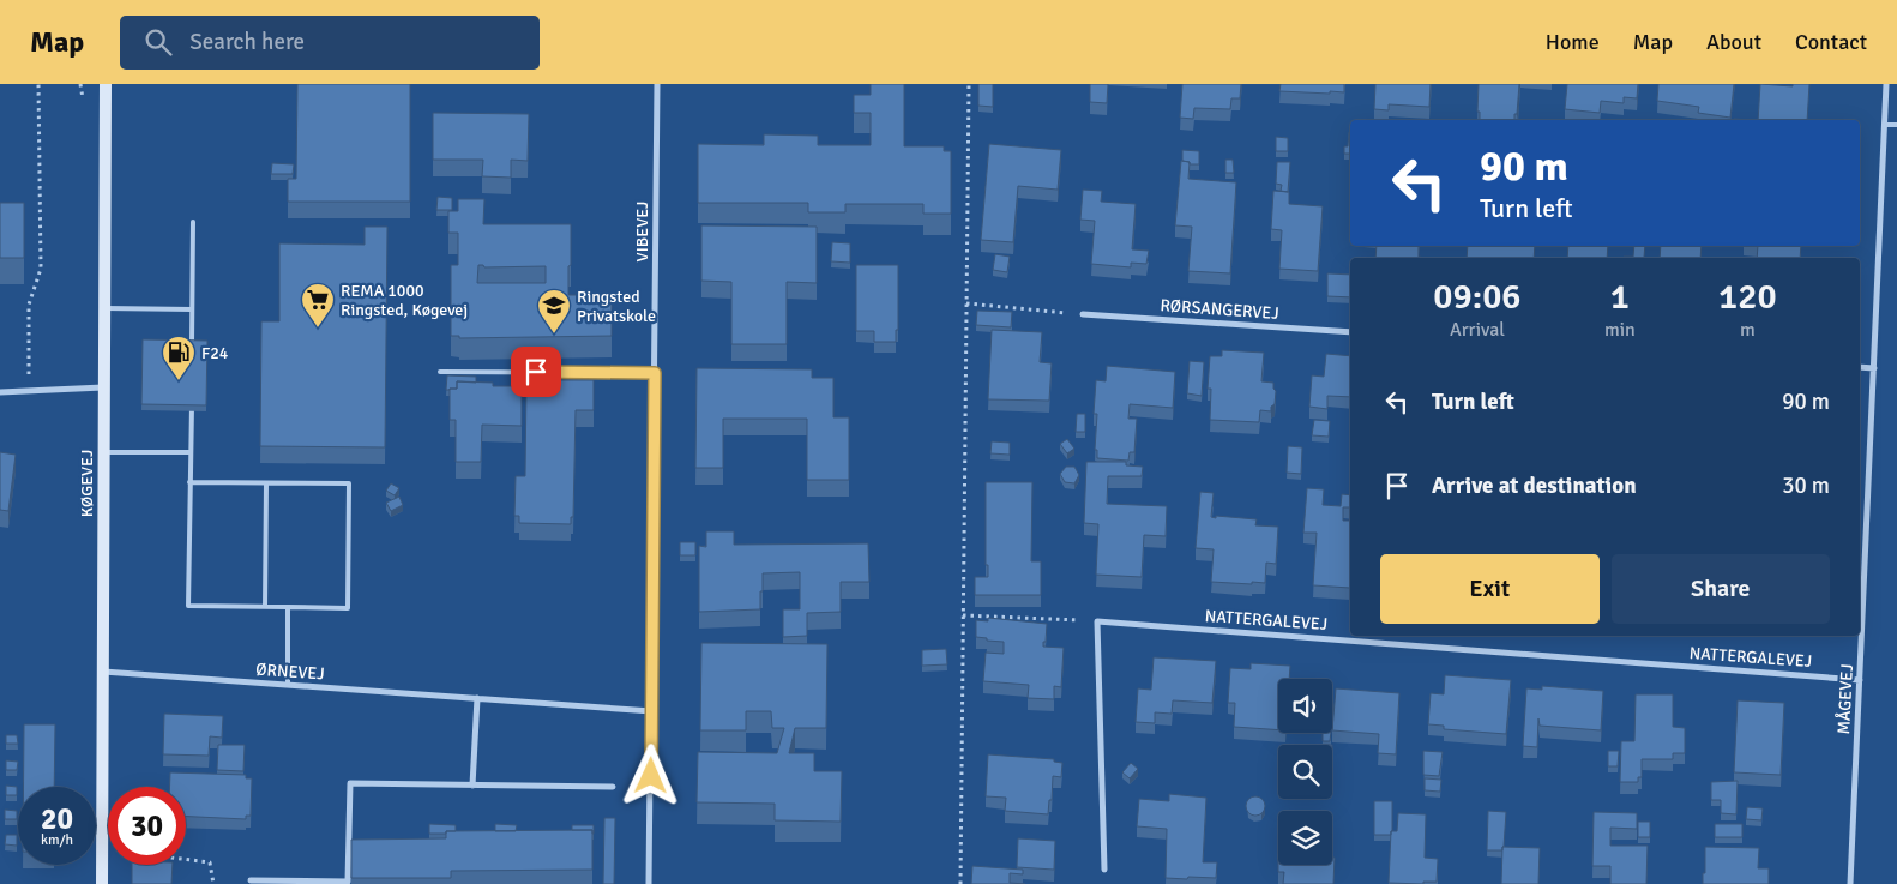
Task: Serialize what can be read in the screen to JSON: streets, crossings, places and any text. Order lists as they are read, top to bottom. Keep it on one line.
{"streets":{"street":["VIBEVEJ","RØRSANGERVEJ","KØGEVEJ","NATTERGALEVEJ","ØRNEVEJ","MÅGEVEJ"]},"crossings":[["VIBEVEJ","ØRNEVEJ"],["KØGEVEJ","ØRNEVEJ"],["NATTERGALEVEJ","MÅGEVEJ"]],"places":{"supermarket":["REMA 1000 Ringsted, Køgevej"],"school or university":["Ringsted Privatskole"],"fuel station":["F24"]},"page":{"header":"Map","search":"Search here","nav":["Home","Map","About","Contact"],"turn":["90 m","Turn left"],"eta":["09:06","Arrival","1","min","120","m"],"list":[{"name":"Turn left","value":"90 m"},{"name":"Arrive at destination","value":"30 m"}],"buttons":["Exit","Share"],"speed":"20 km/h","limit":"30"}}
